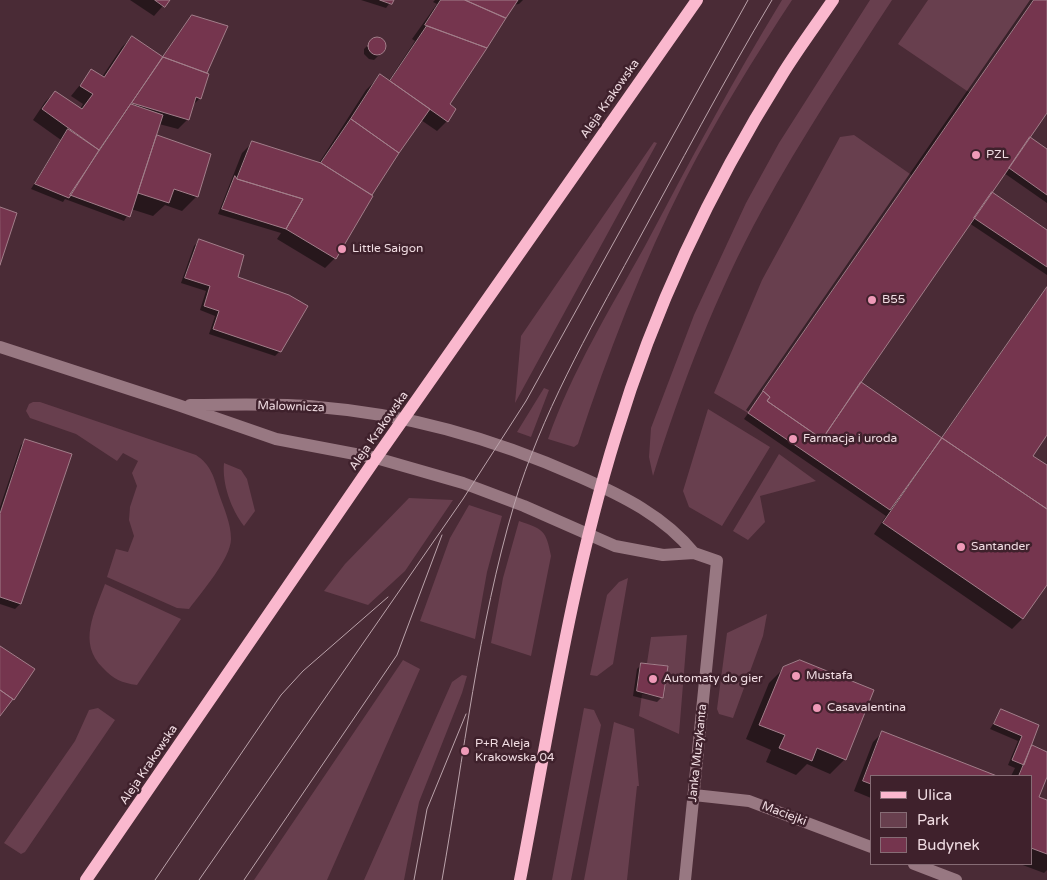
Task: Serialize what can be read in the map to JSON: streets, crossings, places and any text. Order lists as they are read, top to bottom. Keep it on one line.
{"streets":{"main road":["Aleja Krakowska"],"street":["Malownicza","Janka Muzykanta","Maciejki"]},"crossings":[["Aleja Krakowska","Malownicza"],["Malownicza","Janka Muzykanta"],["Janka Muzykanta","Maciejki"]],"places":["PZL","Little Saigon","B55","Farmacja i uroda","Santander","Mustafa","Automaty do gier","Casavalentina","P+R Aleja Krakowska 04"],"legend":["Ulica","Park","Budynek"]}
